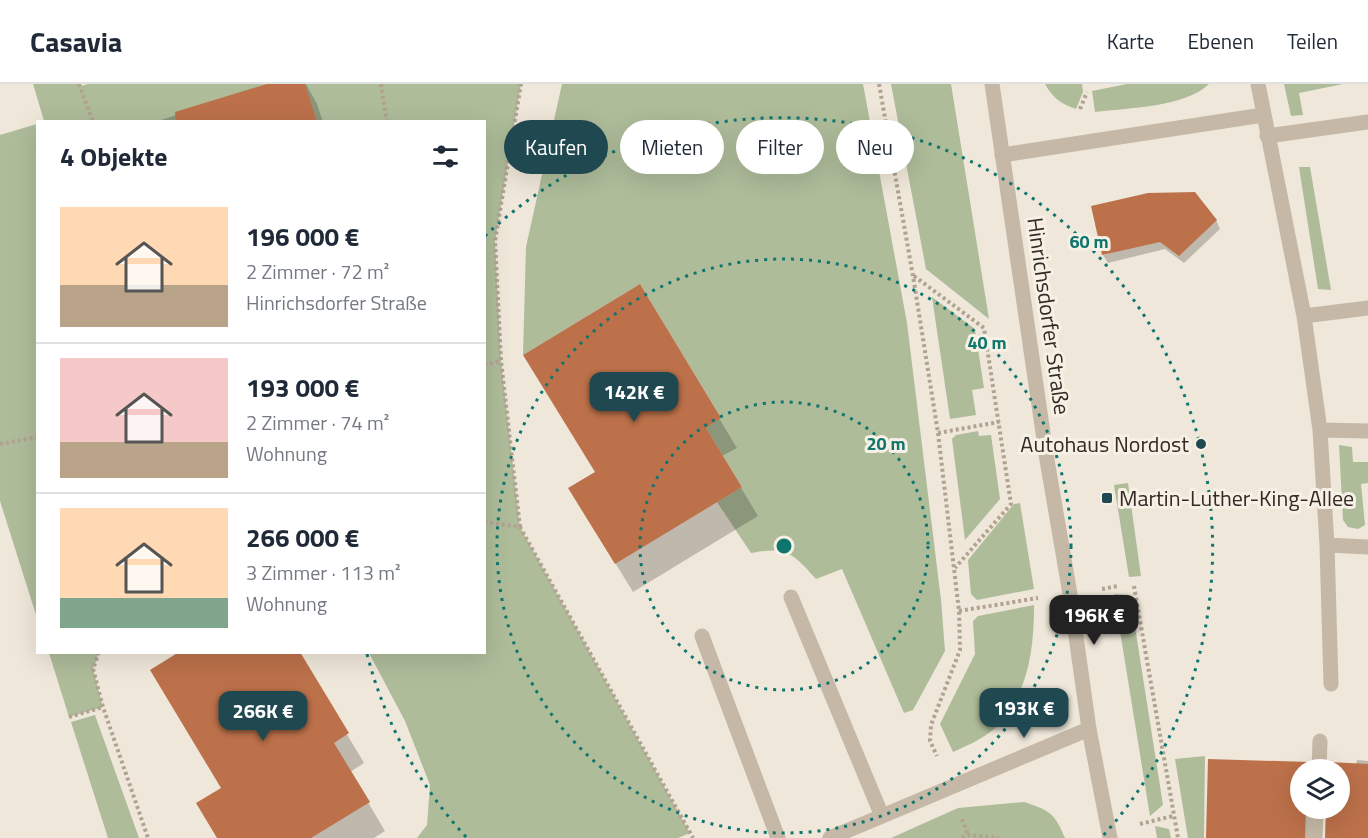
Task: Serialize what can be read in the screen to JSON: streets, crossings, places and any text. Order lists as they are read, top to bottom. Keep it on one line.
{"streets":{"street":["Hinrichsdorfer Straße"]},"places":{"other":["Autohaus Nordost"],"transit":["Martin-Luther-King-Allee"]},"page":{"header":"Casavia","nav":["Karte","Ebenen","Teilen"],"chip":["Kaufen","Mieten","Filter","Neu"],"heading":"4 Objekte","list":[{"name":"196 000 €","note":"2 Zimmer · 72 m² · Hinrichsdorfer Straße"},{"name":"193 000 €","note":"2 Zimmer · 74 m² · Wohnung"},{"name":"266 000 €","note":"3 Zimmer · 113 m² · Wohnung"}],"price":["142K €","196K €","193K €","266K €"]},"rings":["60 m","40 m","20 m"]}
